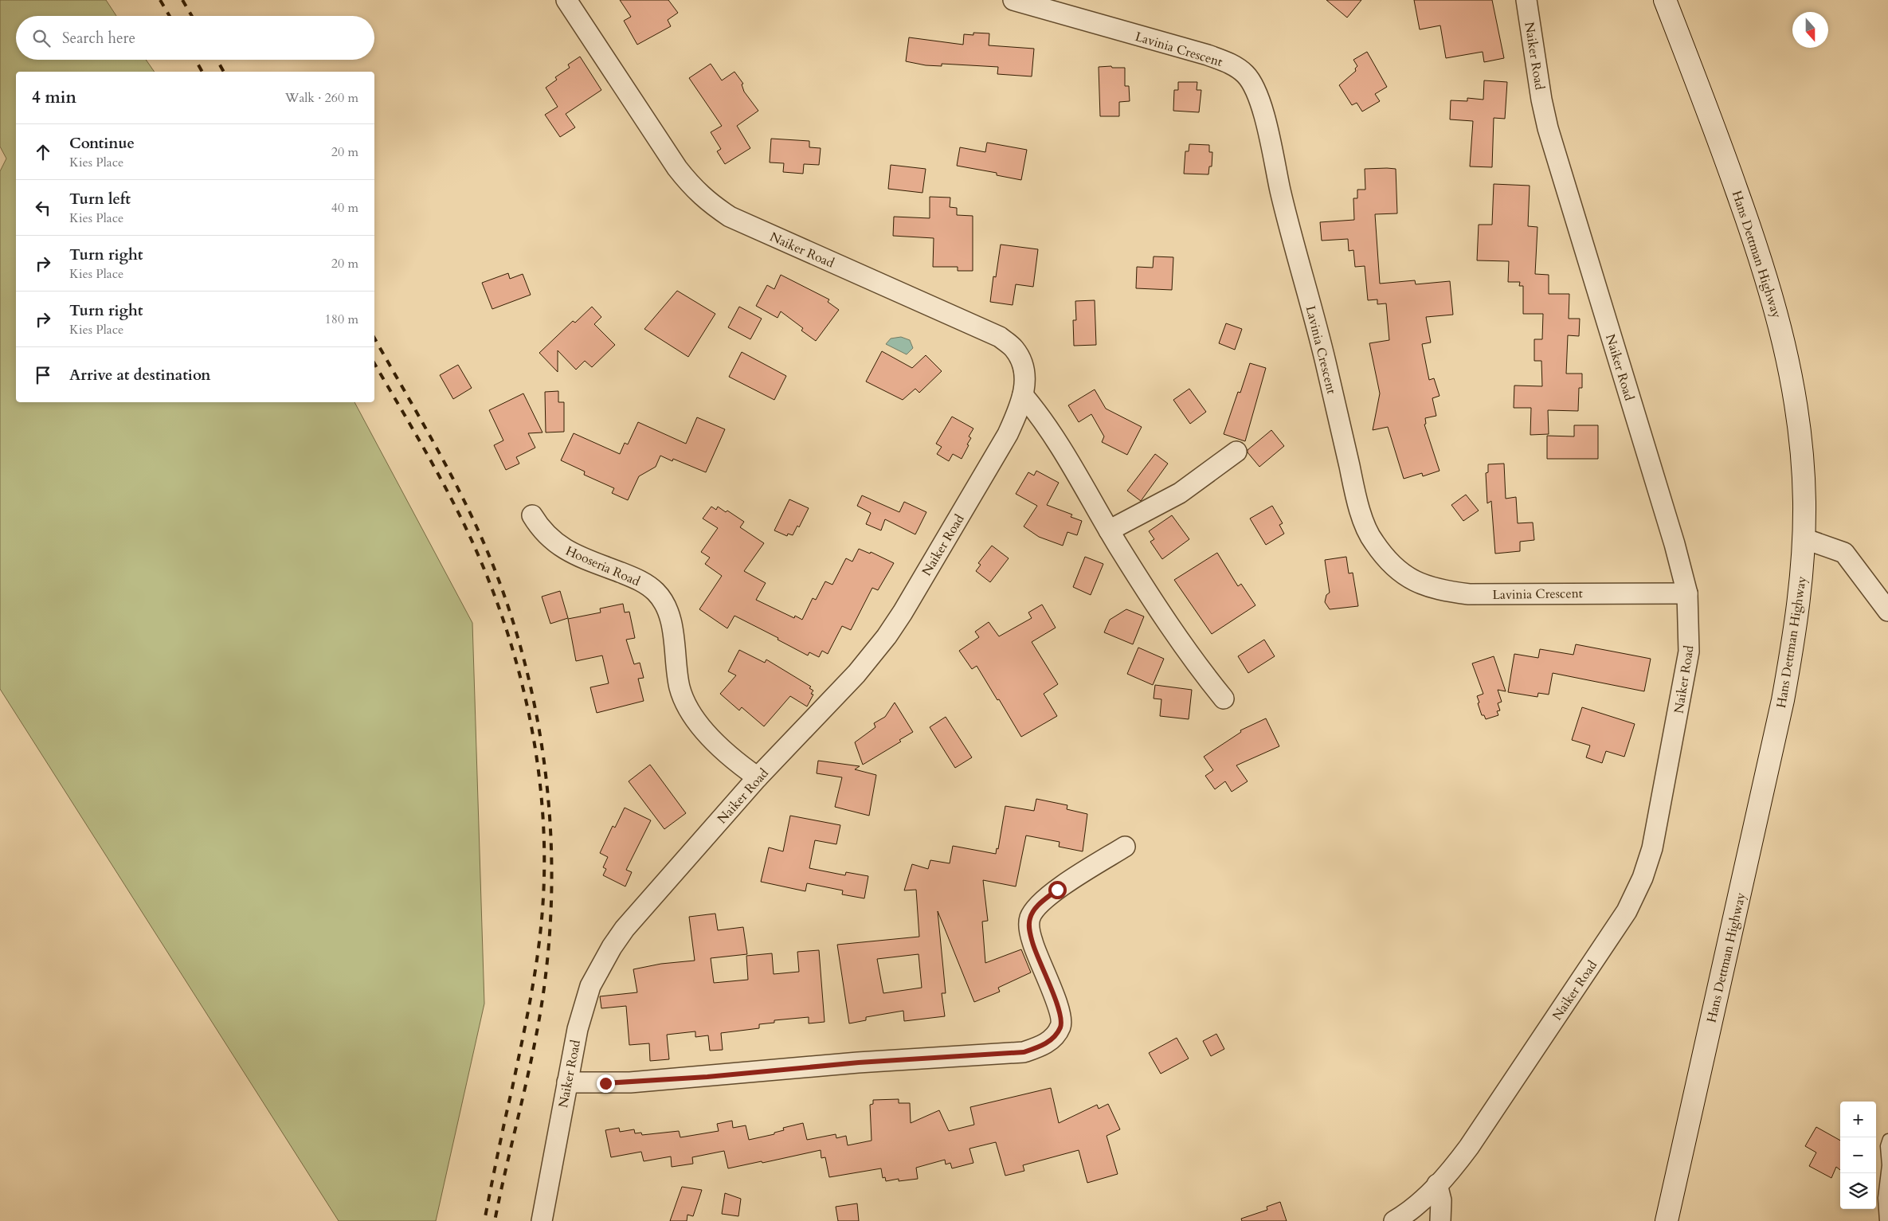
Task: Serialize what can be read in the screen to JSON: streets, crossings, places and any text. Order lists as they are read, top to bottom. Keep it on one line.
{"streets":{"street":["Lavinia Crescent","Naiker Road","Hans Dettman Highway","Hooseria Road"]},"crossings":[["Lavinia Crescent","Naiker Road"],["Naiker Road","Hooseria Road"]],"north":"bottom","page":{"search":"Search here","heading":["4 min","Walk · 260 m"],"list":[["Continue","Kies Place","20 m"],["Turn left","Kies Place","40 m"],["Turn right","Kies Place","20 m"],["Turn right","Kies Place","180 m"],"Arrive at destination"],"map_buttons":["+","−"]}}
